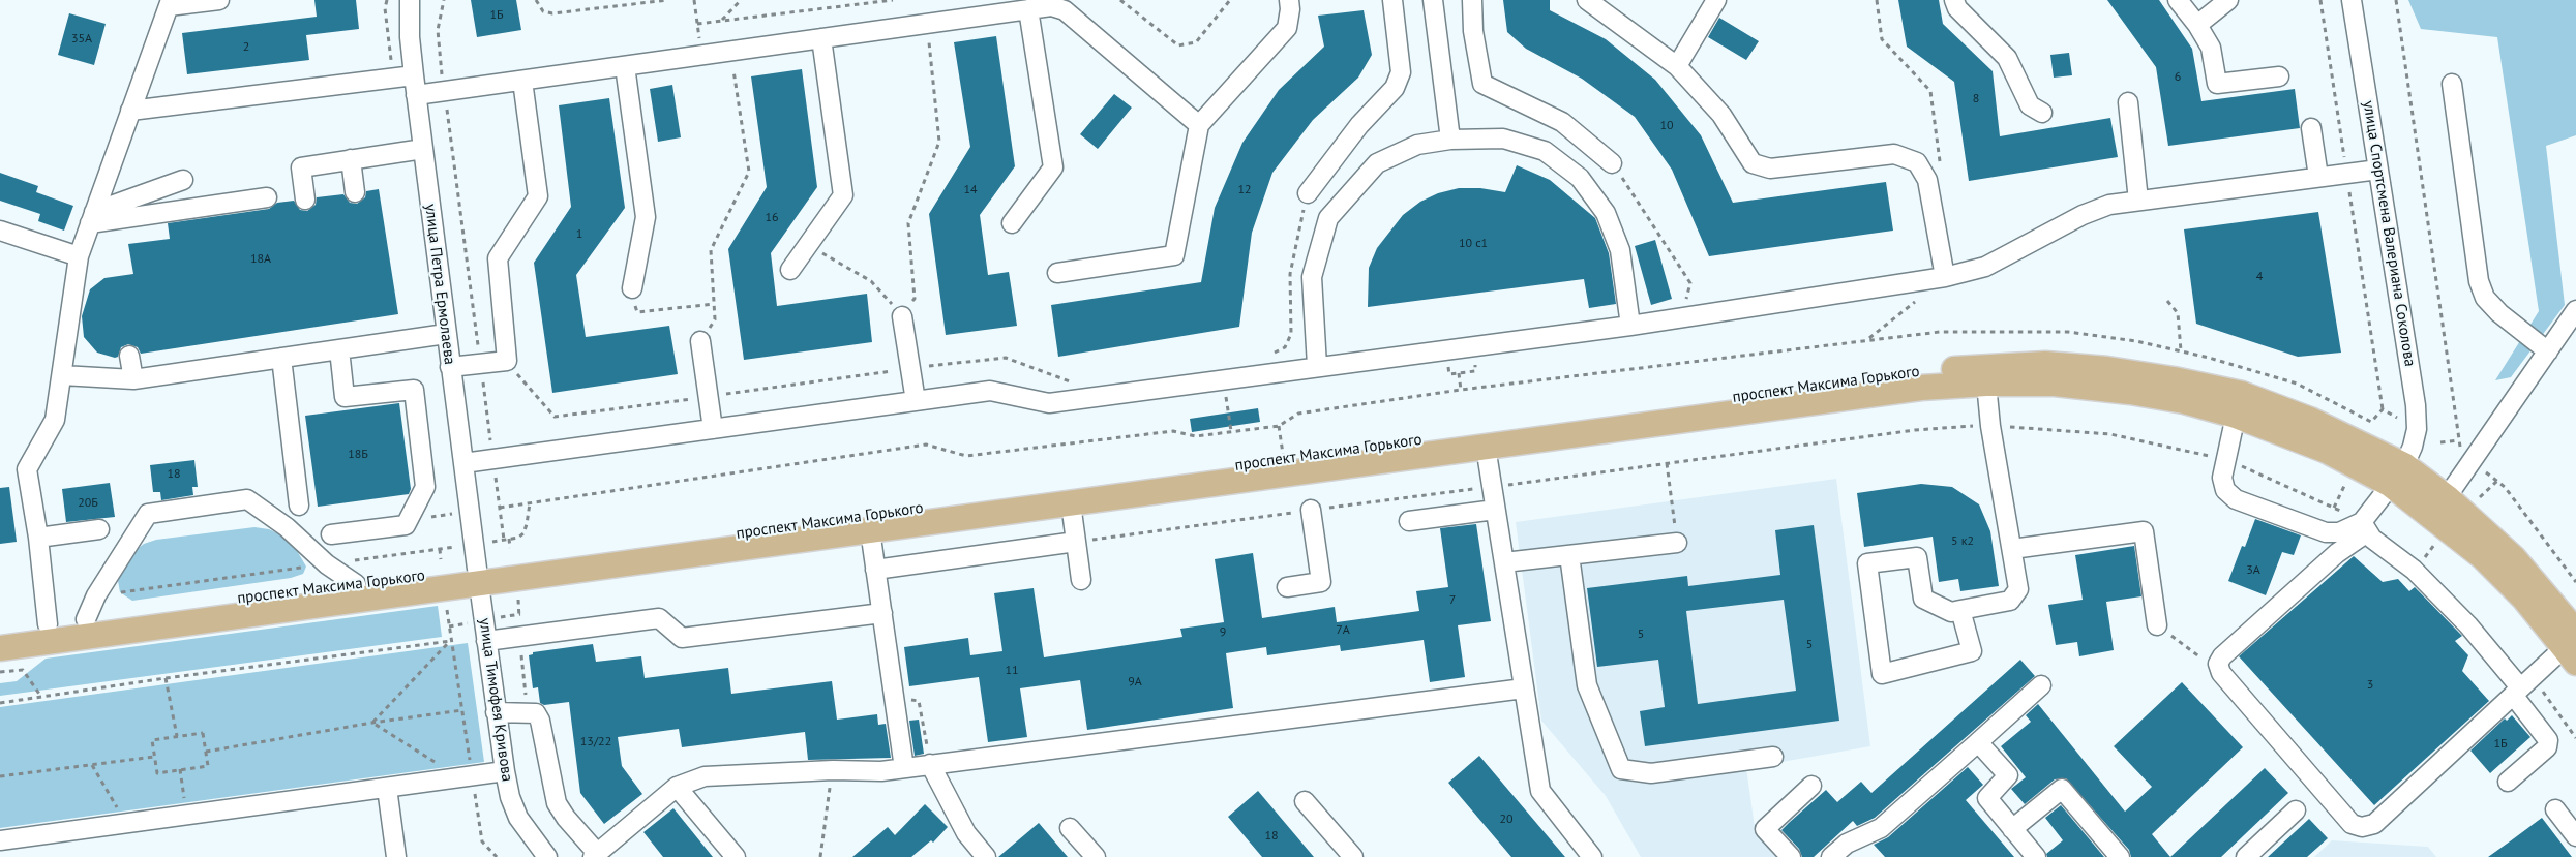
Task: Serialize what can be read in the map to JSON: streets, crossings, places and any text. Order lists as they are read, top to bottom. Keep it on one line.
{"streets":{"main road":["проспект Максима Горького"],"street":["улица Спортсмена Валериана Соколова","улица Петра Ермолаева","улица Тимофея Кривова"]},"crossings":[["улица Спортсмена Валериана Соколова","проспект Максима Горького"],["улица Петра Ермолаева","проспект Максима Горького"],["улица Петра Ермолаева","улица Тимофея Кривова"],["проспект Максима Горького","улица Тимофея Кривова"]],"house_numbers":["1Б","35А","2","6","8","10","14","12","16","1","10 с1","18А","4","18Б","18","20Б","5 к2","3А","7","7А","9","5","5","11","9А","3","13/22","1Б","20","18"]}
